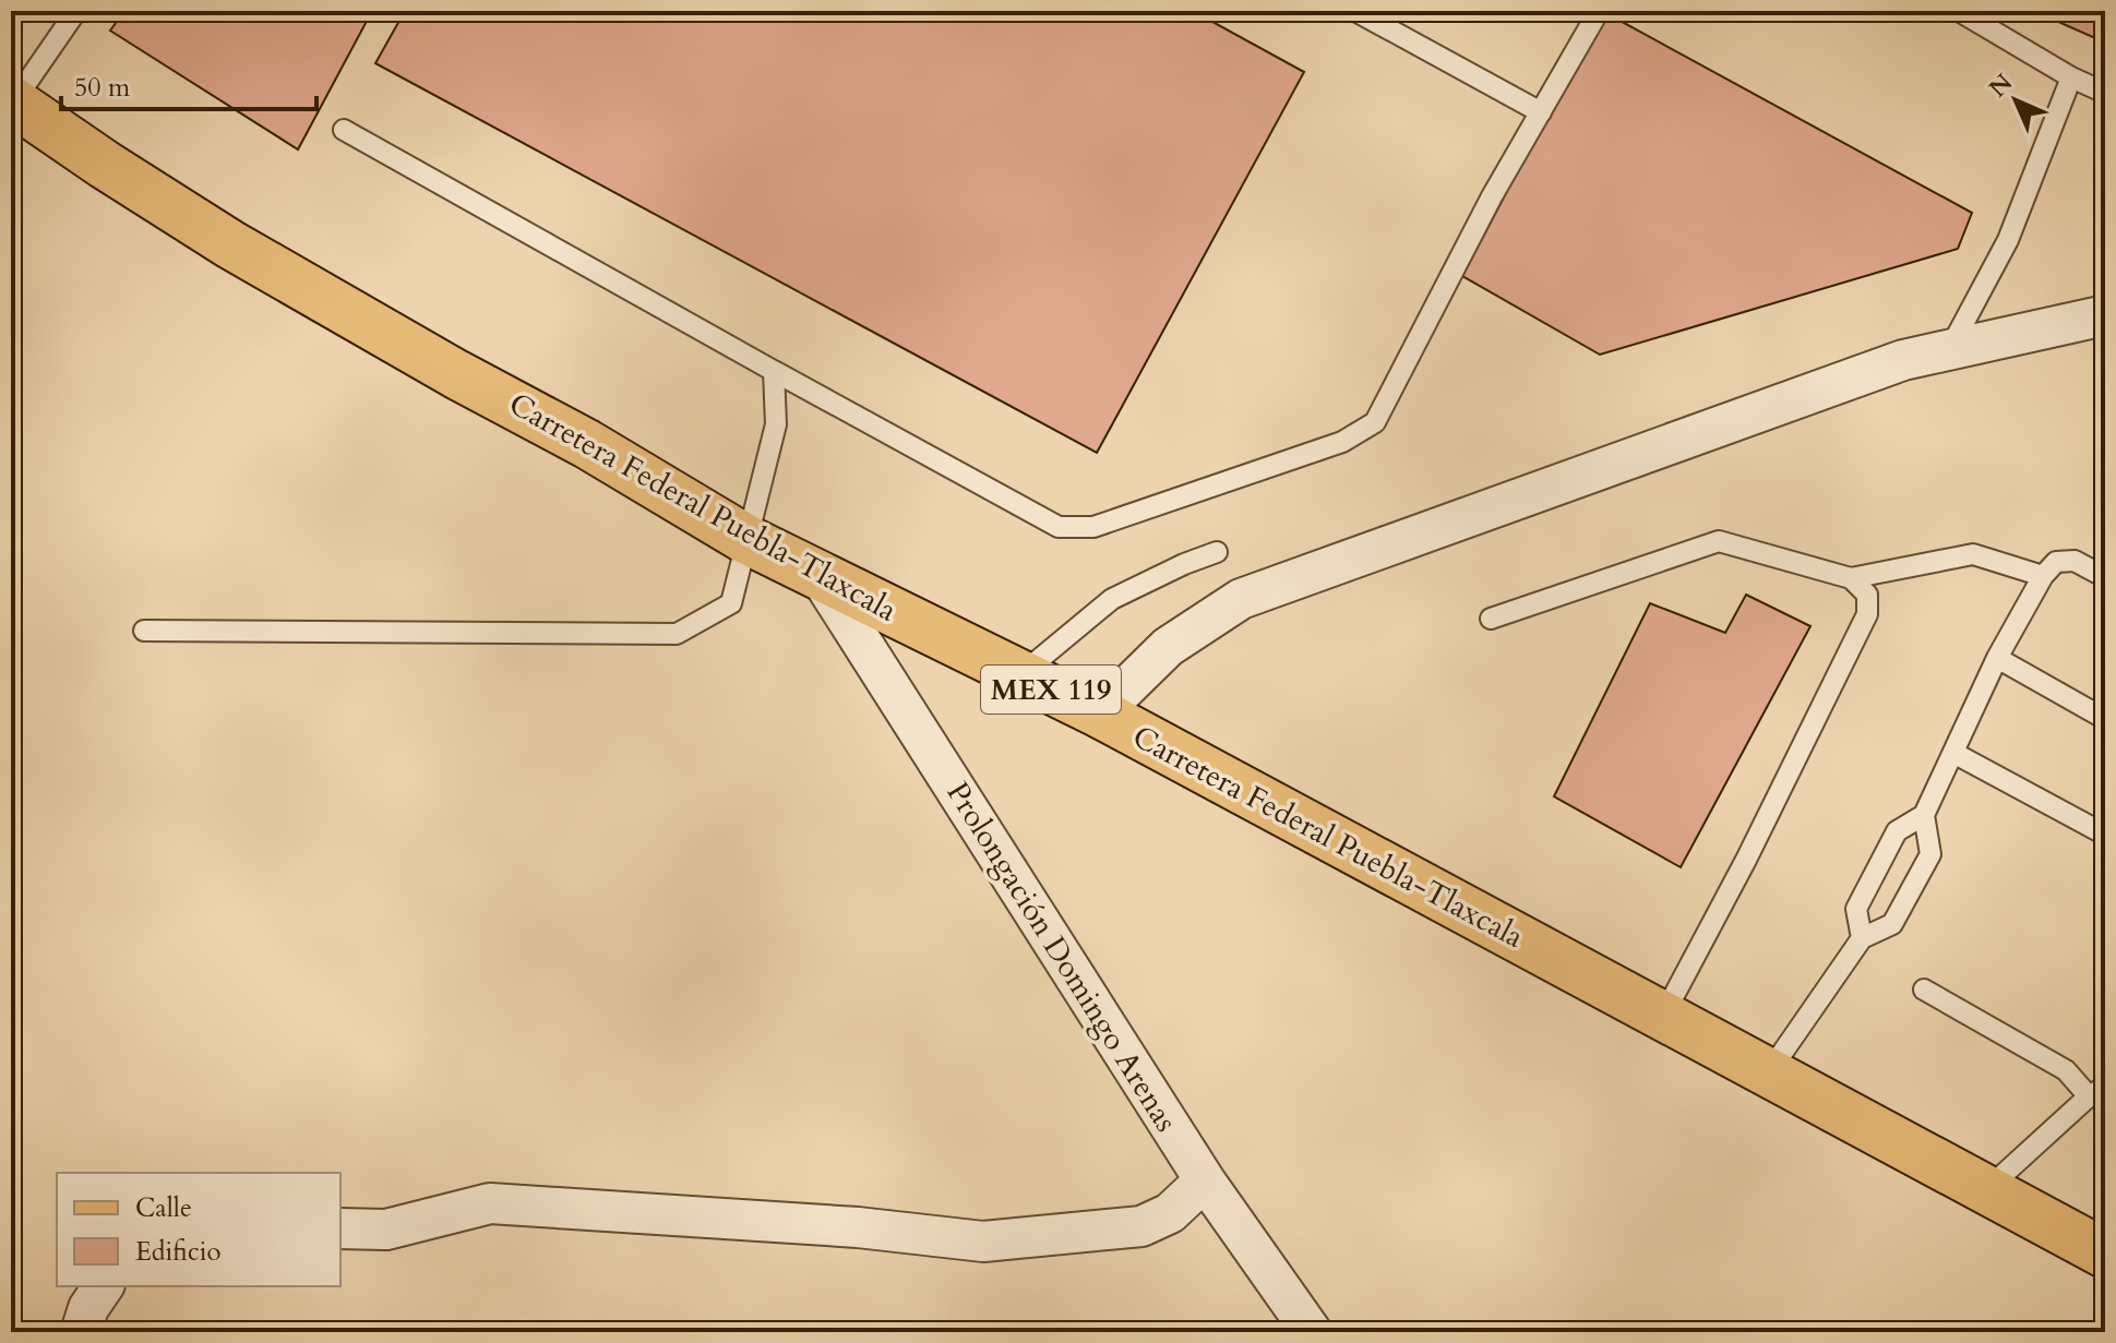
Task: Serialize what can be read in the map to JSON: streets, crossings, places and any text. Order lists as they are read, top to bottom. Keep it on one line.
{"streets":{"main road":["Carretera Federal Puebla-Tlaxcala","MEX 119"],"street":["Prolongación Domingo Arenas"]},"crossings":[["Carretera Federal Puebla-Tlaxcala","Prolongación Domingo Arenas"]],"legend":["Calle","Edificio"],"scale_bar":"50 m","north":"top left"}
